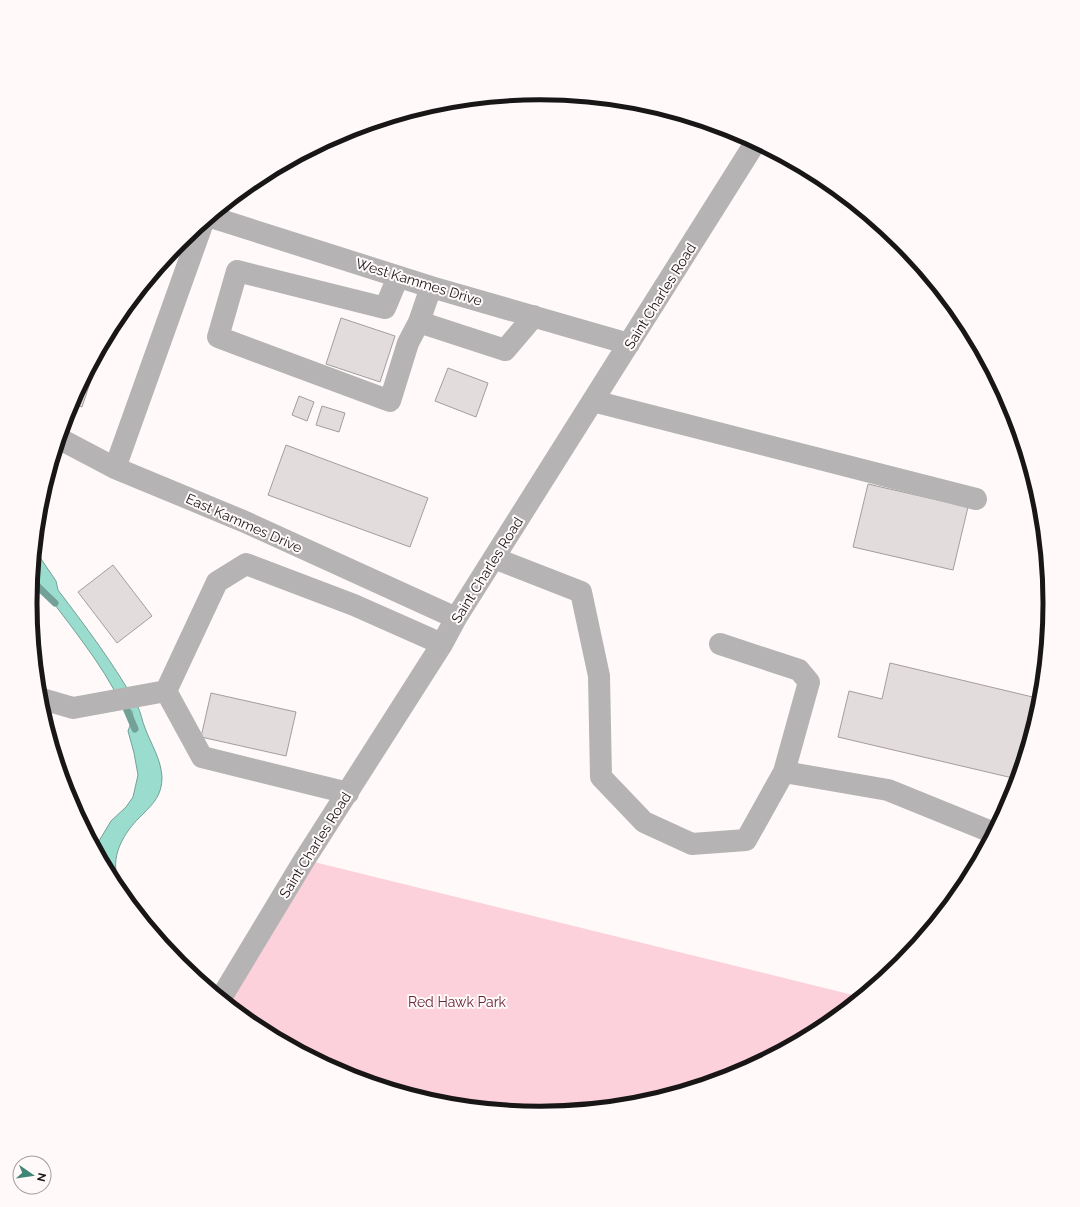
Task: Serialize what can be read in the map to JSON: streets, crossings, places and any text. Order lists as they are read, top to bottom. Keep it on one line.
{"streets":{"street":["West Kammes Drive","Saint Charles Road","East Kammes Drive"]},"crossings":[["West Kammes Drive","Saint Charles Road"],["Saint Charles Road","East Kammes Drive"]],"parks":["Red Hawk Park"],"north":"right"}
